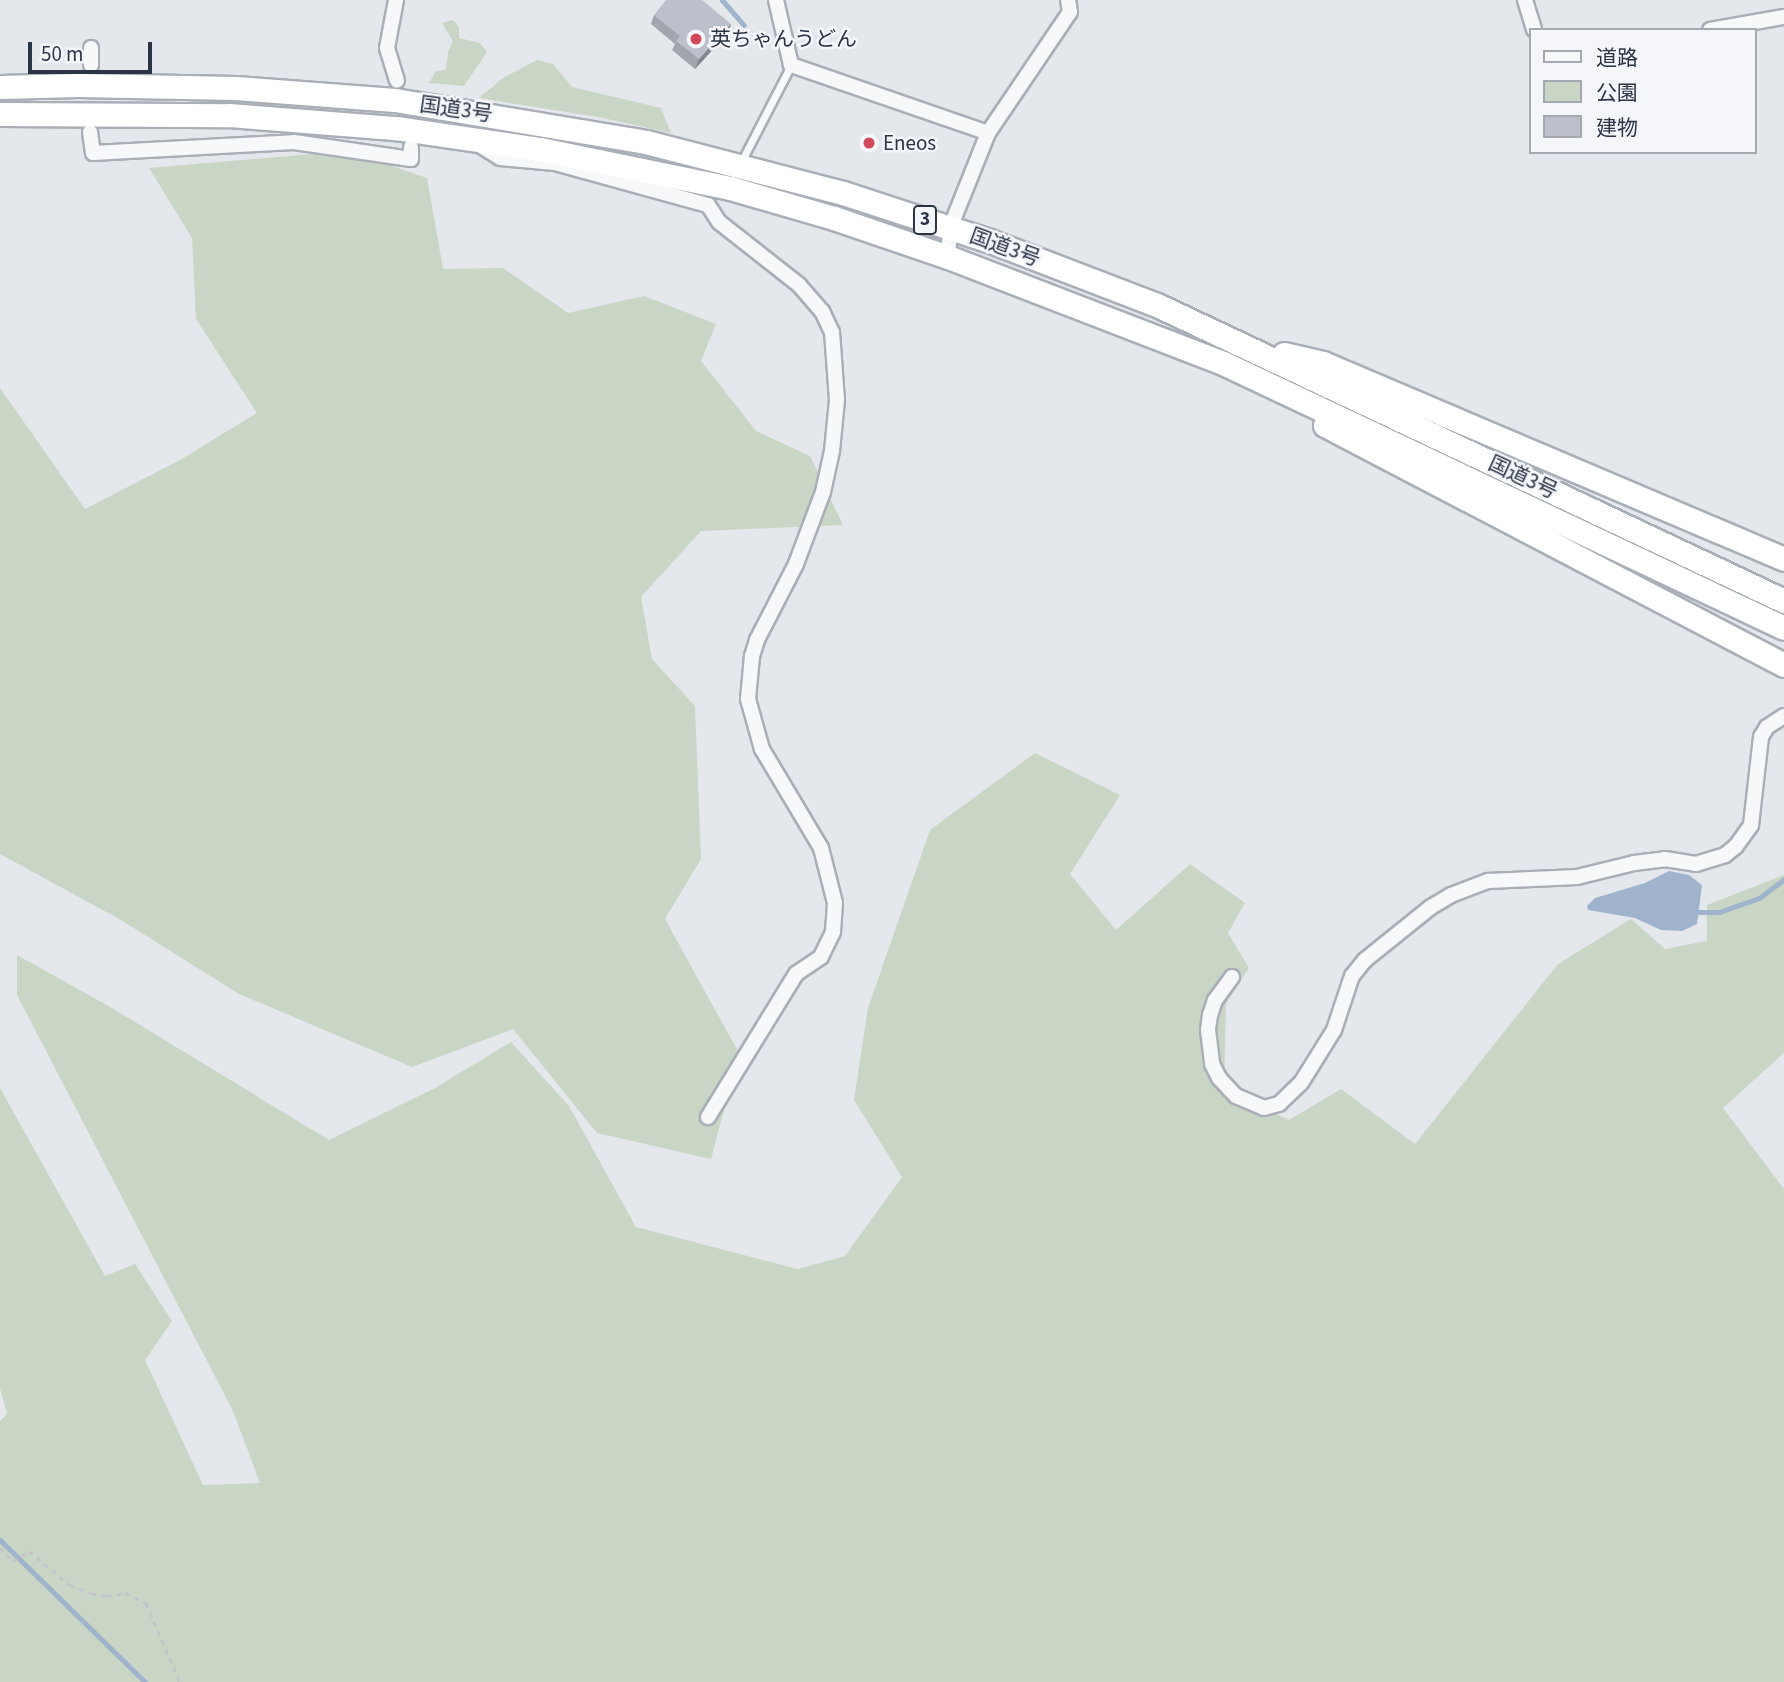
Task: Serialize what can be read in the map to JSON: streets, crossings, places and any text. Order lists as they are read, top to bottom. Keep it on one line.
{"streets":{"highway":["国道3号","3"]},"places":["英ちゃんうどん","Eneos"],"legend":["道路","公園","建物"],"scale_bar":"50 m"}
